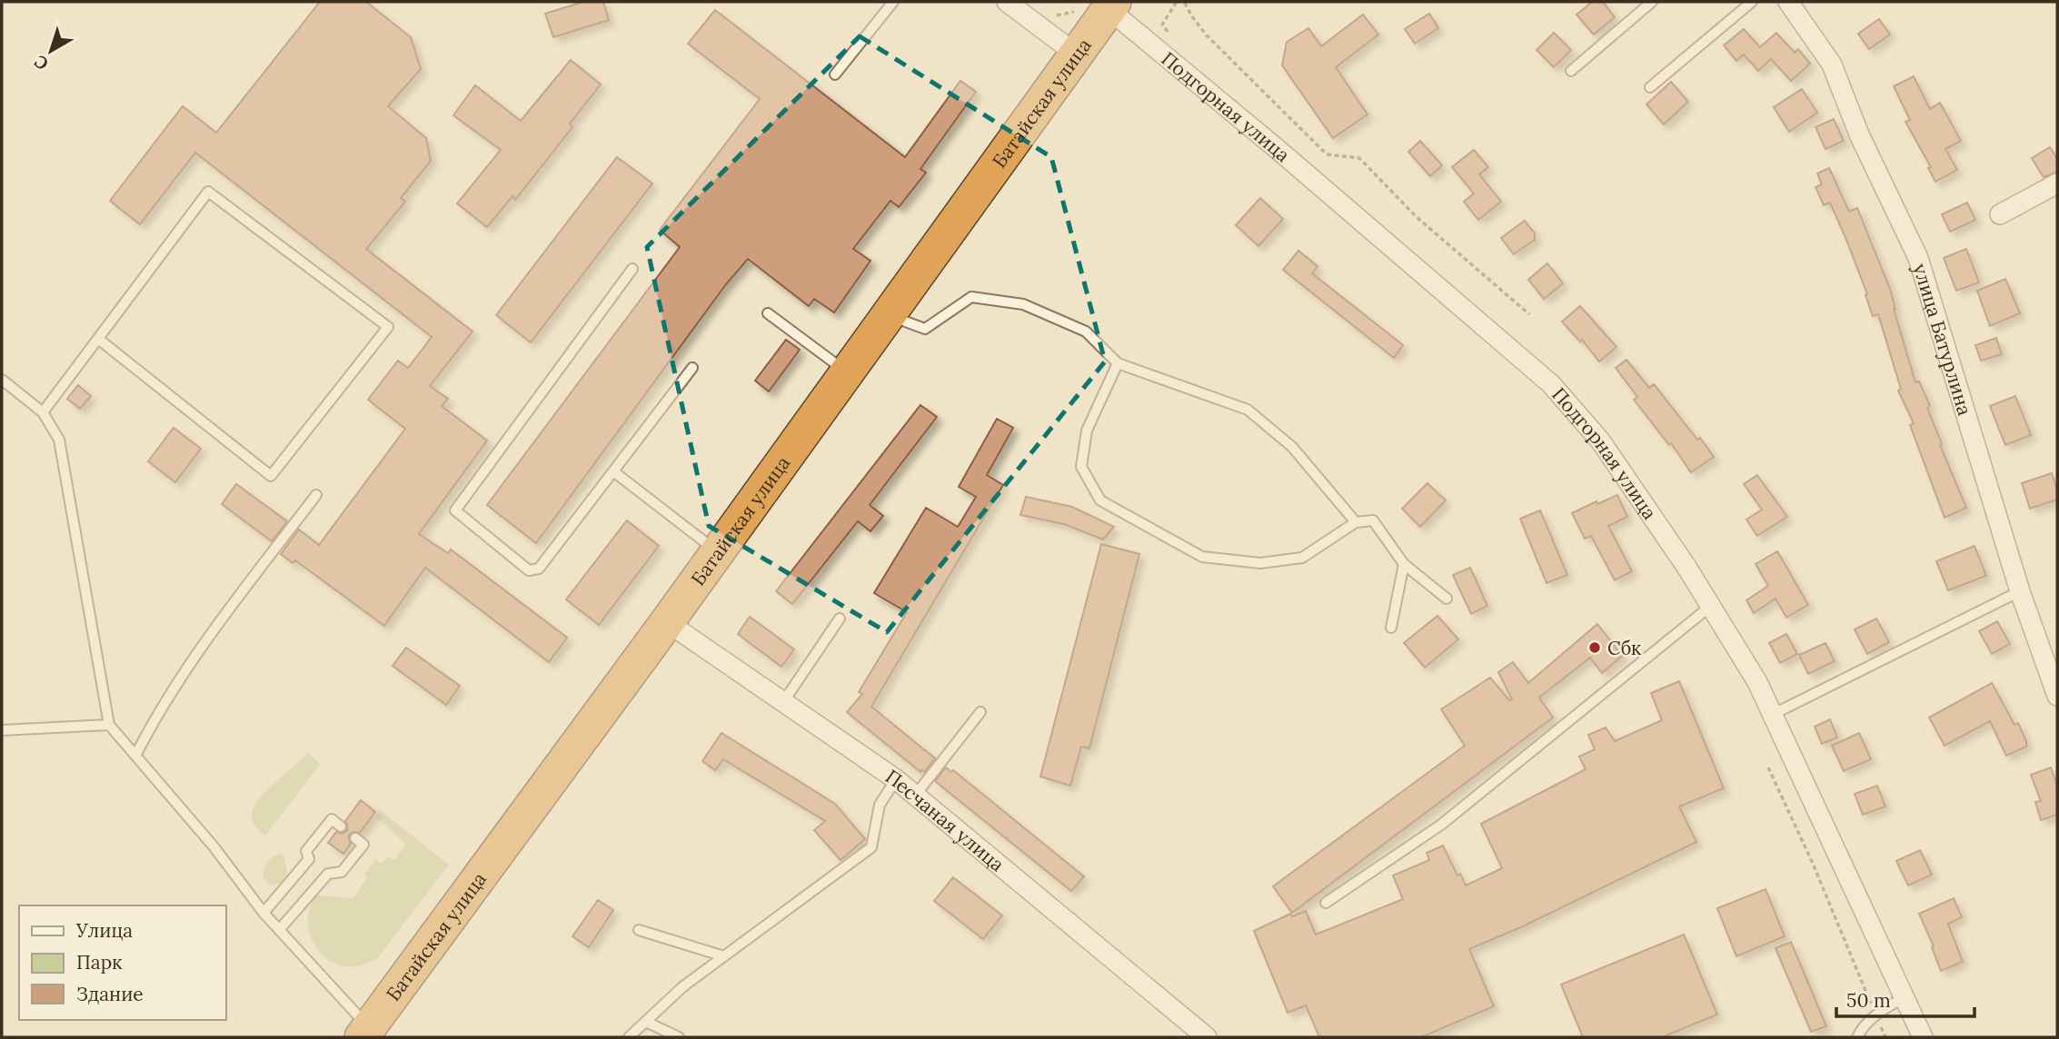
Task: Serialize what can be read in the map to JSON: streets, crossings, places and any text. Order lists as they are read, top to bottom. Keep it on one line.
{"streets":{"highway":["Батайская улица"],"street":["Подгорная улица","улица Батурлина","Песчаная улица"]},"crossings":[["Батайская улица","Подгорная улица"],["Батайская улица","Песчаная улица"]],"places":["Сбк"],"legend":["Улица","Парк","Здание"],"scale_bar":"50 m","north":"bottom left"}
